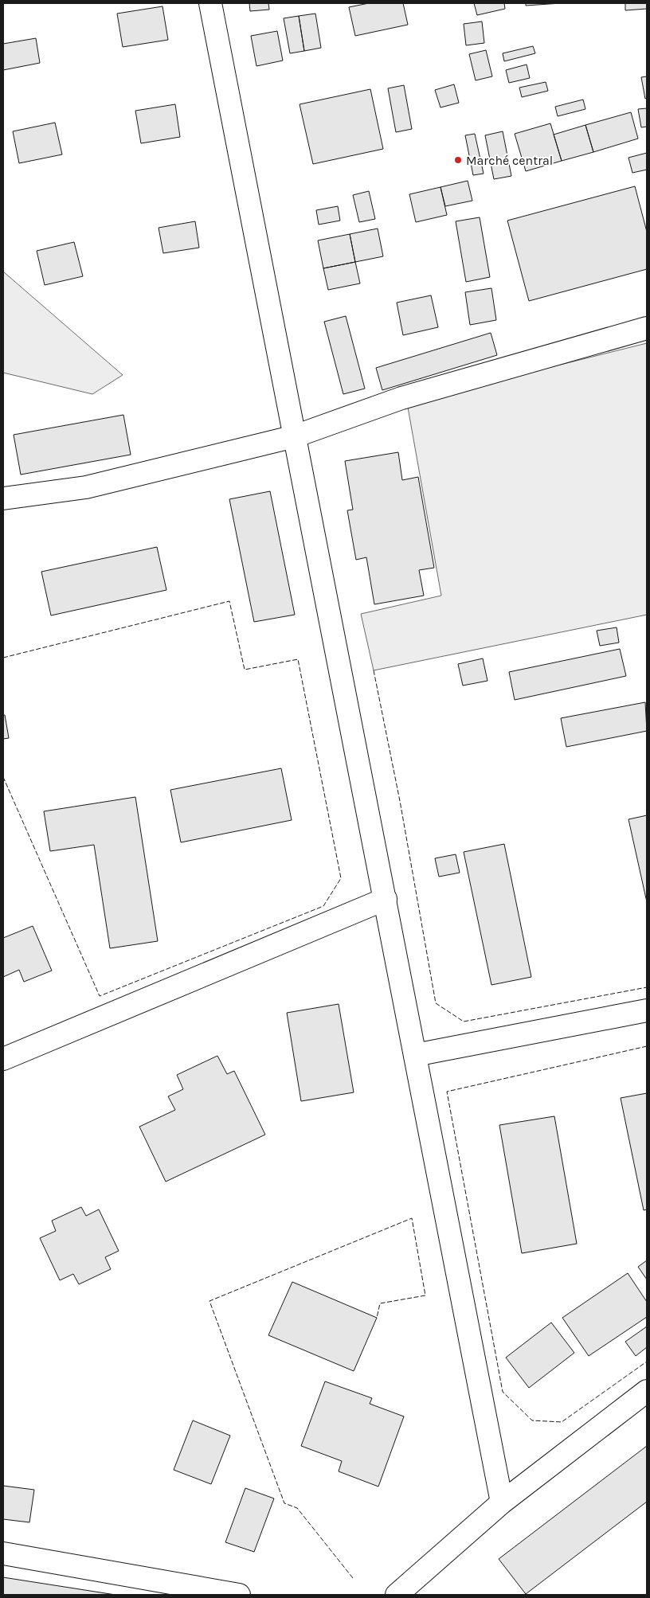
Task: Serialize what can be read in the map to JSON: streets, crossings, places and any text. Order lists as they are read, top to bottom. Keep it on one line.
{"places":["Marché central"]}
